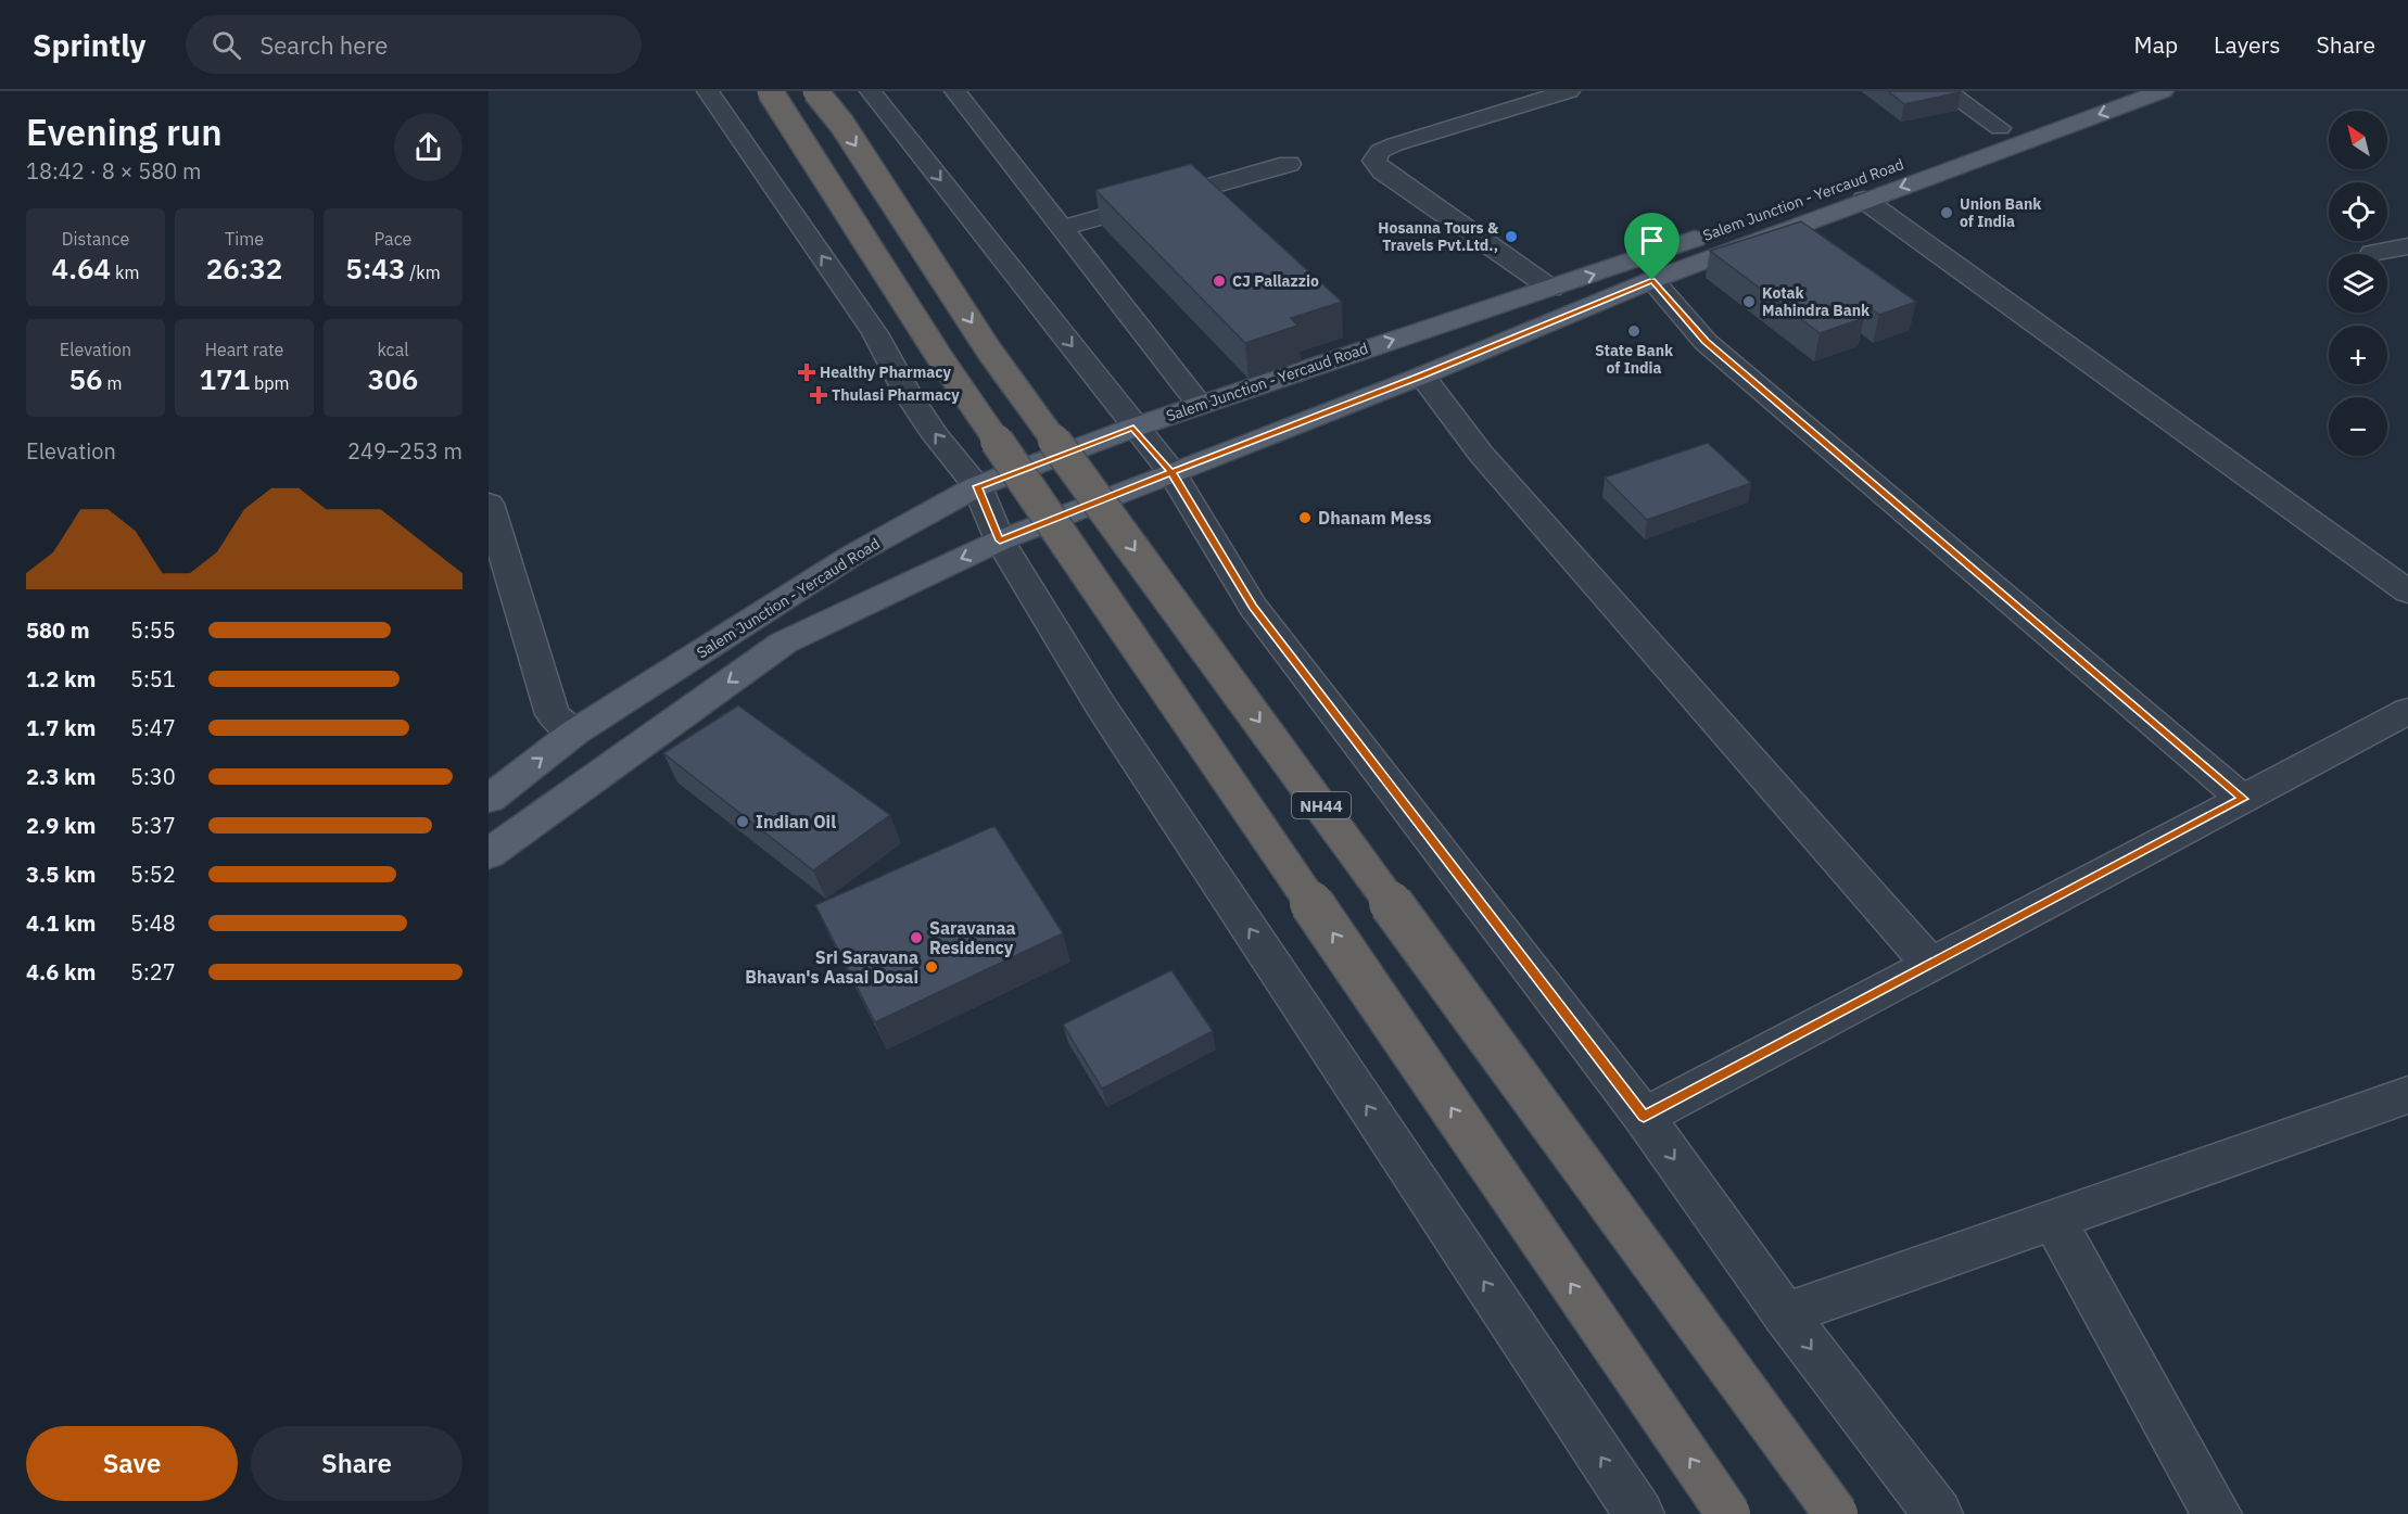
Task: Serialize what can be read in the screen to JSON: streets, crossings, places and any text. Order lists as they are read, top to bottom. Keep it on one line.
{"streets":{"highway":["NH44"],"main road":["Salem Junction - Yercaud Road"]},"places":{"other":["Union Bank of India","Hosanna Tours & Travels Pvt.Ltd.,","CJ Pallazzio","Kotak Mahindra Bank","State Bank of India","Dhanam Mess","Indian Oil","Saravanaa Residency","Sri Saravana Bhavan's Aasai Dosai"],"health":["Healthy Pharmacy","Thulasi Pharmacy"]},"north":"top left","page":{"header":"Sprintly","search":"Search here","nav":["Map","Layers","Share"],"heading":["Evening run","18:42 · 8 × 580 m"],"map_buttons":["+","−"],"stats":[["Distance","4.64 km"],["Time","26:32"],["Pace","5:43 /km"],["Elevation","56 m"],["Heart rate","171 bpm"],["kcal","306"]],"chart":["Elevation","249–253 m"],"list":[{"name":"580 m","note":"5:55"},{"name":"1.2 km","note":"5:51"},{"name":"1.7 km","note":"5:47"},{"name":"2.3 km","note":"5:30"},{"name":"2.9 km","note":"5:37"},{"name":"3.5 km","note":"5:52"},{"name":"4.1 km","note":"5:48"},{"name":"4.6 km","note":"5:27"}],"buttons":["Save","Share"]}}
